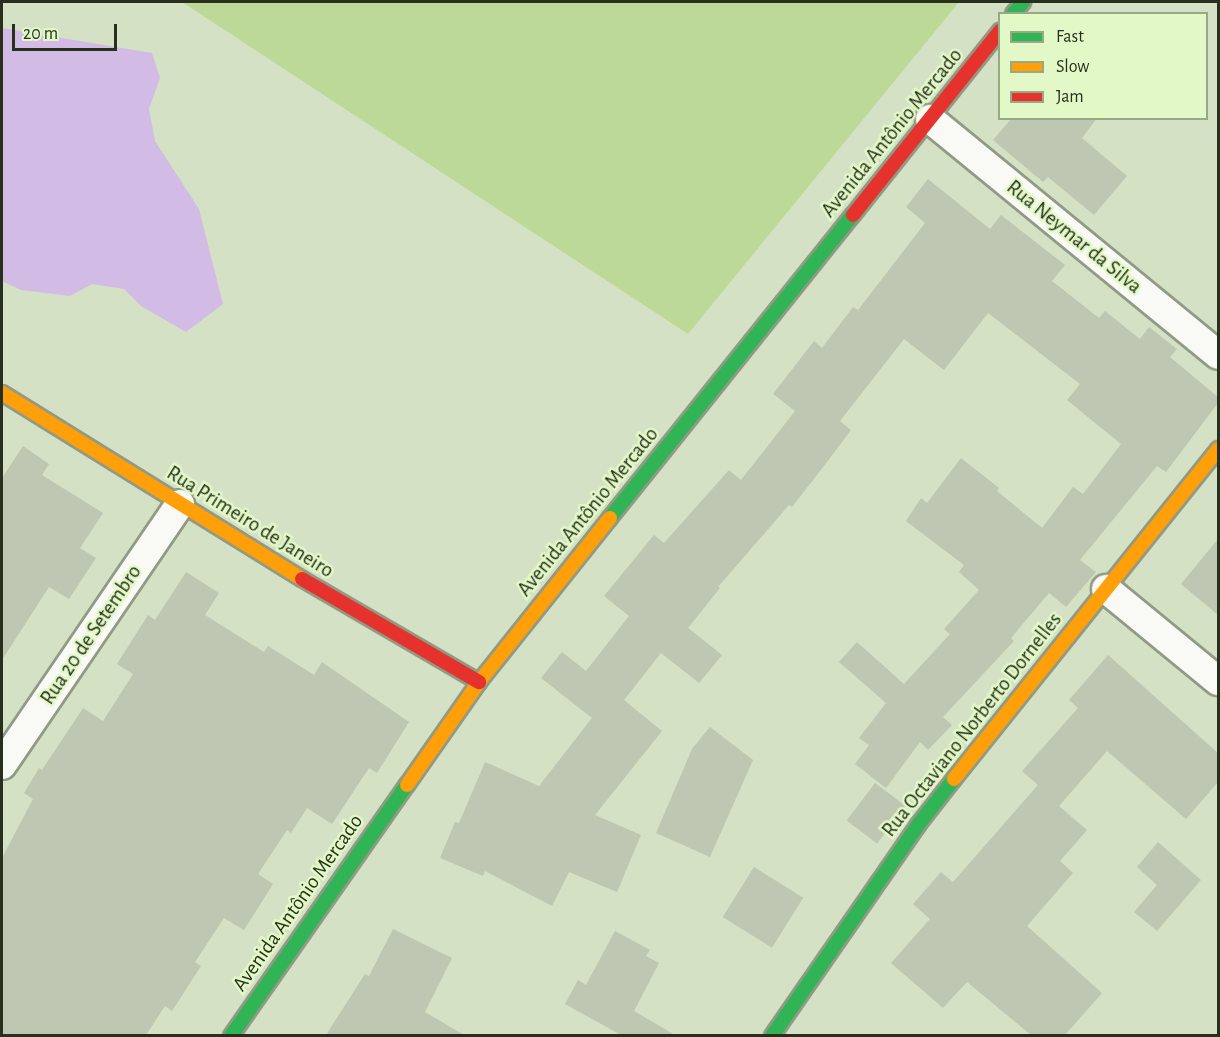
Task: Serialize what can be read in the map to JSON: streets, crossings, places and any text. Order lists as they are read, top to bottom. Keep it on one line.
{"streets":{"street":["Avenida Antônio Mercado","Rua Neymar da Silva","Rua Primeiro de Janeiro","Rua 20 de Setembro","Rua Octaviano Norberto Dornelles"]},"crossings":[["Avenida Antônio Mercado","Rua Neymar da Silva"],["Avenida Antônio Mercado","Rua Primeiro de Janeiro"],["Rua Primeiro de Janeiro","Rua 20 de Setembro"]],"legend":["Fast","Slow","Jam"],"scale_bar":"20 m"}
